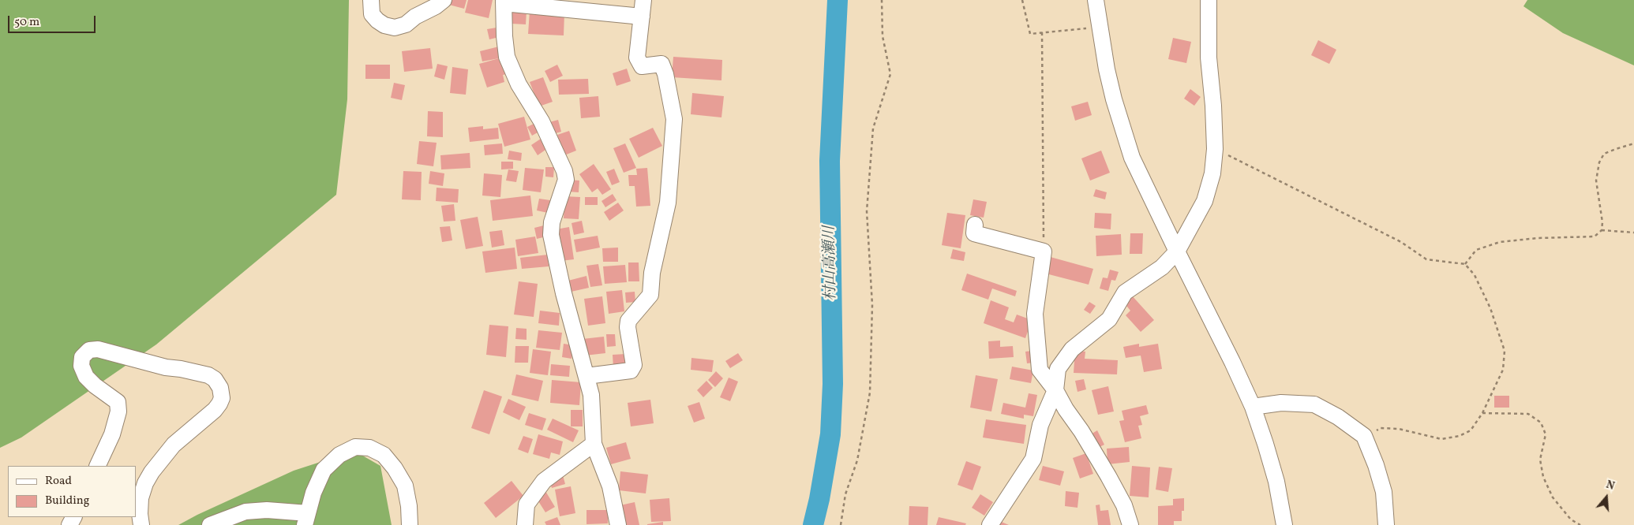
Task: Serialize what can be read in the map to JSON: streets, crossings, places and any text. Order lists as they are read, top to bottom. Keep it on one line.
{"water":["村山高瀬川"],"legend":["Road","Building"],"scale_bar":"50 m","north":"top"}
